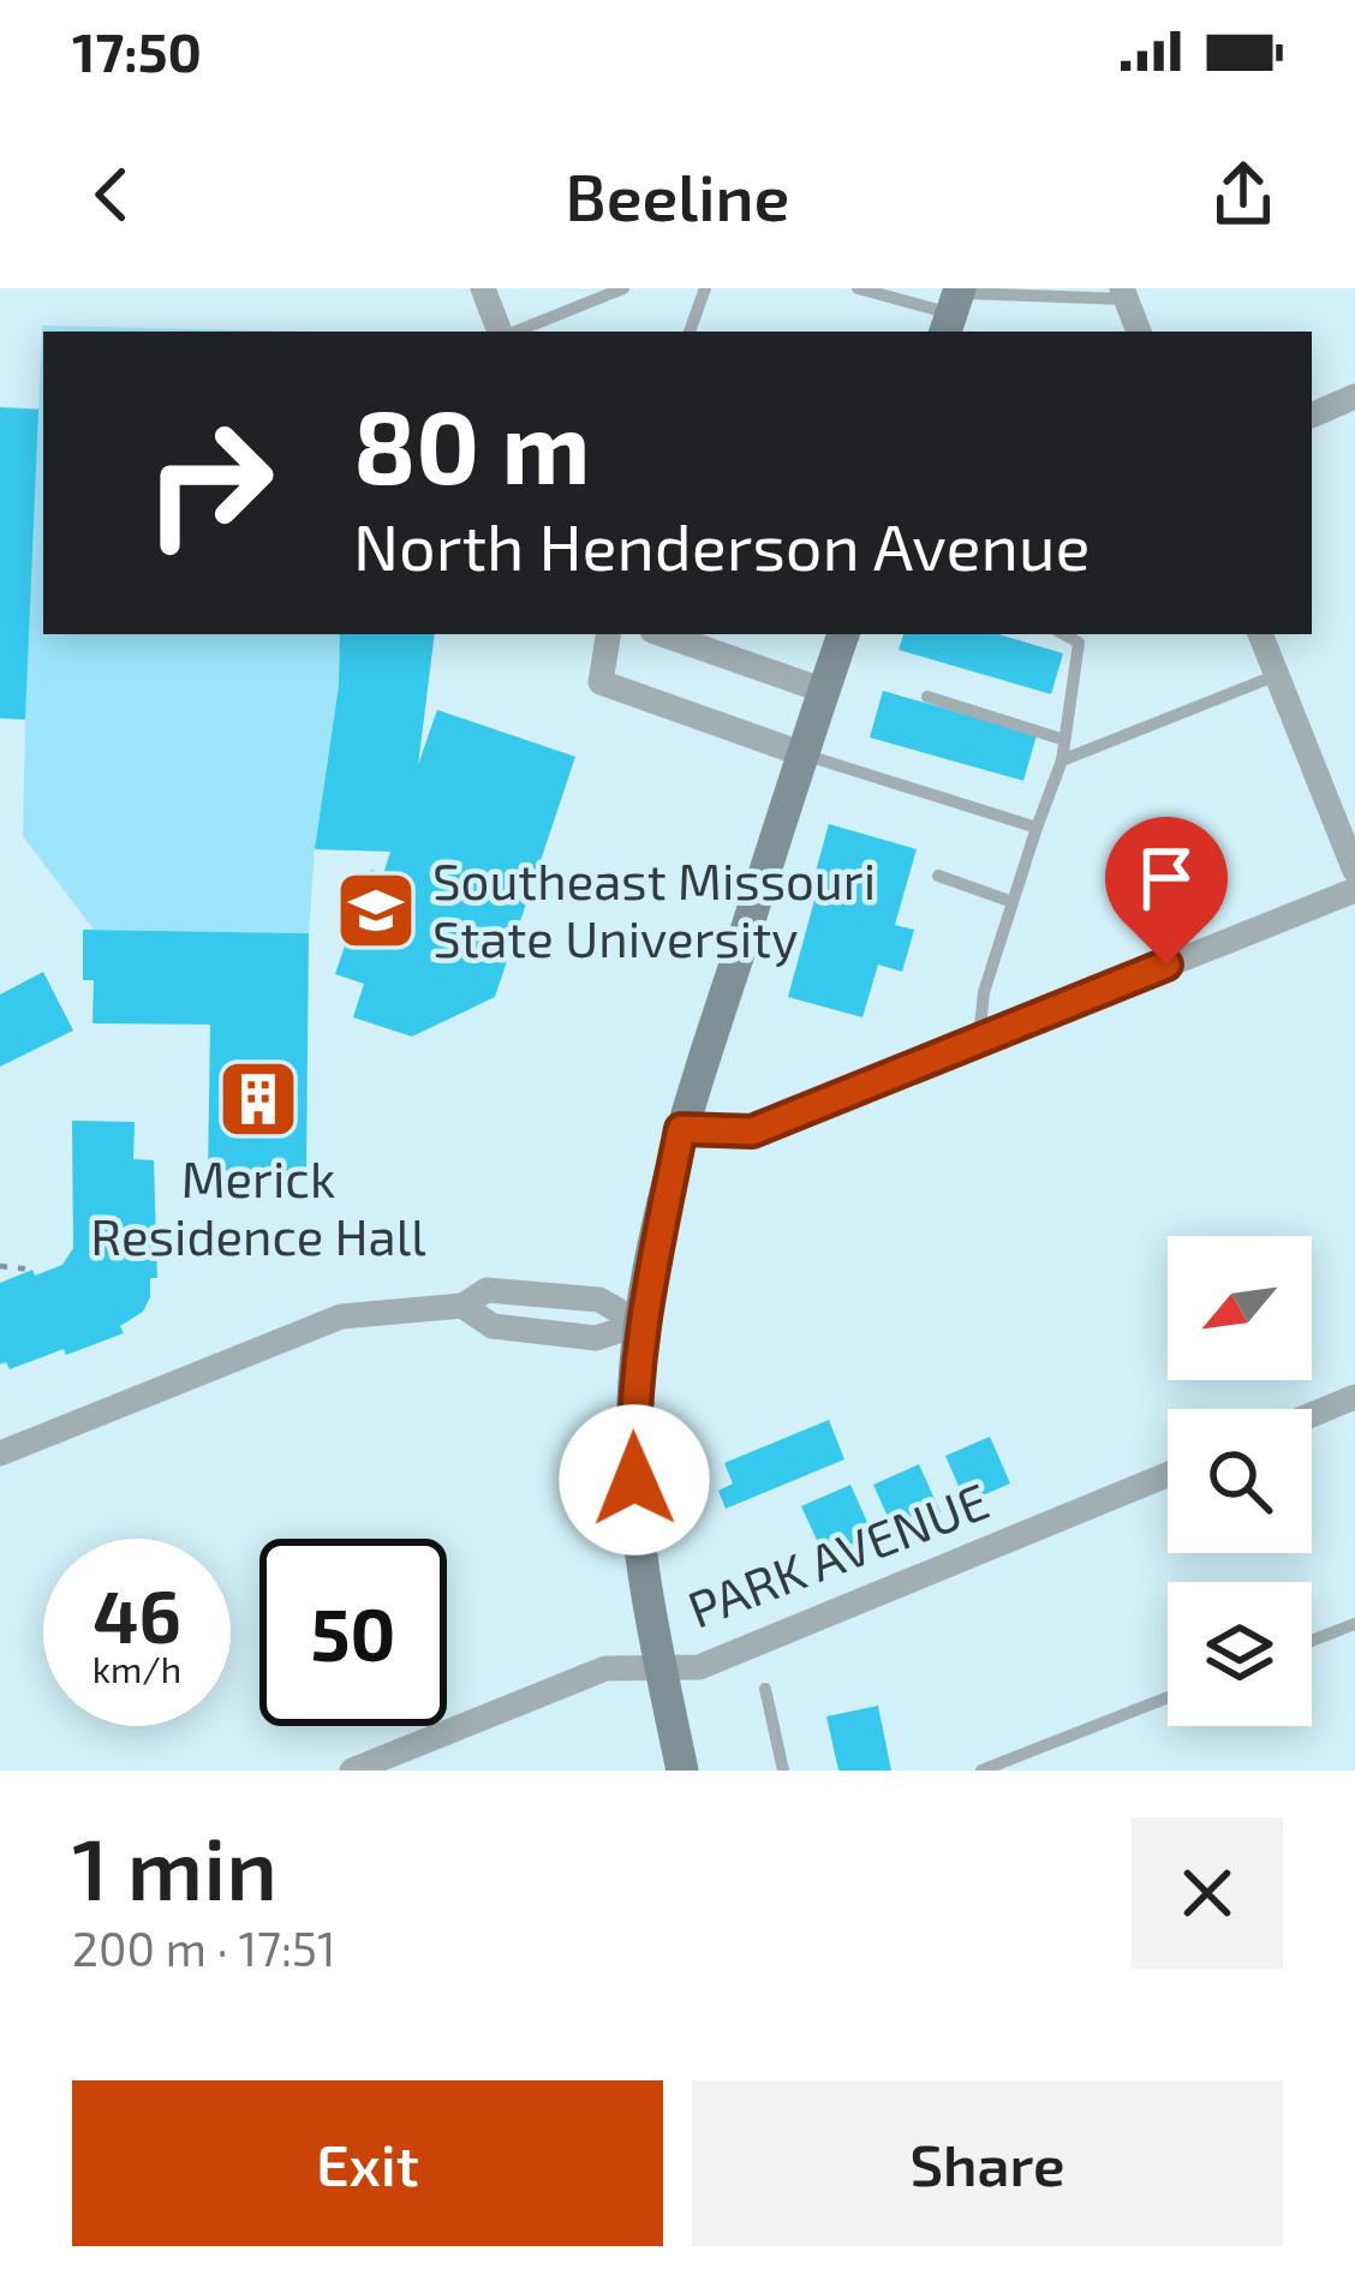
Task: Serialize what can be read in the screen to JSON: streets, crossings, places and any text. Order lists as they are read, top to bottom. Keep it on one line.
{"streets":{"street":["PARK AVENUE"]},"places":{"school or university":["Southeast Missouri State University"],"building":["Merick Residence Hall"]},"north":"bottom left","page":{"status":"17:50","header":"Beeline","turn":["80 m","North Henderson Avenue"],"speed":"46 km/h","limit":"50","heading":["1 min","200 m · 17:51"],"buttons":["Exit","Share"]}}
